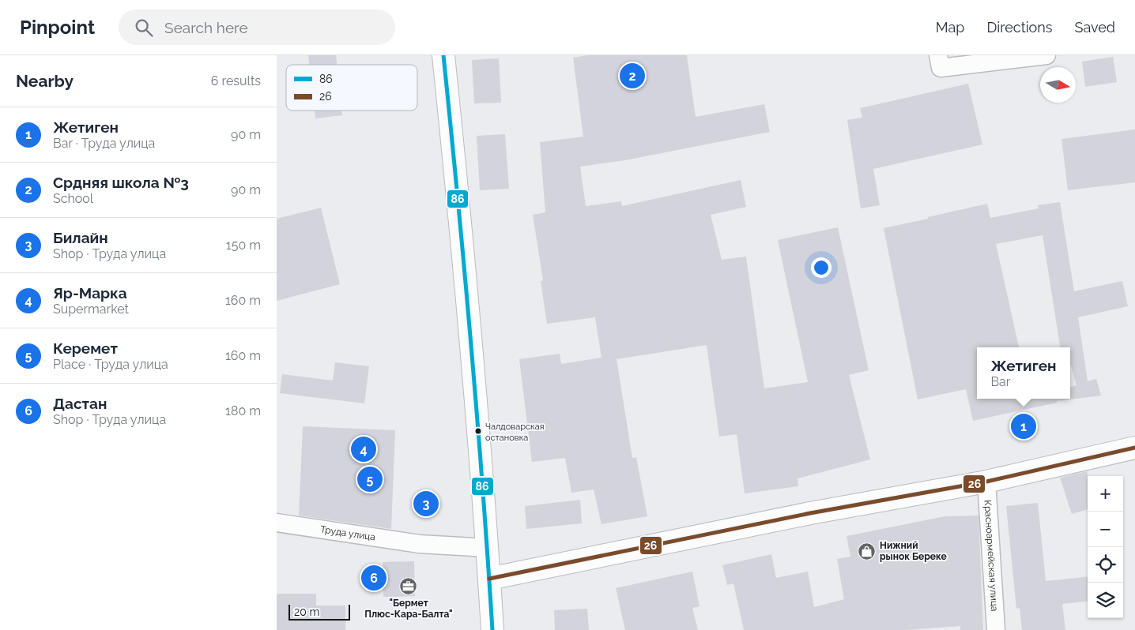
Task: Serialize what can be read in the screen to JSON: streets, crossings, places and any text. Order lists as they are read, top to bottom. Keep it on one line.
{"streets":{"street":["Труда улица","Красноармейская улица"]},"places":{"other":["Чалдоварская остановка"],"shop":["Нижний рынок Береке"],"office":["\"Бермет Плюс-Кара-Балта\""]},"lines":["transit line 86","transit line 26"],"legend":["86","26"],"scale_bar":"20 m","north":"right","page":{"header":"Pinpoint","search":"Search here","nav":["Map","Directions","Saved"],"heading":["Nearby","6 results"],"pins":["2","1","4","5","3","6"],"list":[{"mark":"1","name":"Жетиген","note":"Bar · Труда улица","value":"90 m"},{"mark":"2","name":"Срдняя школа №3","note":"School","value":"90 m"},{"mark":"3","name":"Билайн","note":"Shop · Труда улица","value":"150 m"},{"mark":"4","name":"Яр-Марка","note":"Supermarket","value":"160 m"},{"mark":"5","name":"Керемет","note":"Place · Труда улица","value":"160 m"},{"mark":"6","name":"Дастан","note":"Shop · Труда улица","value":"180 m"}],"popup":["Жетиген","Bar"],"map_buttons":["+","−"],"scale":"20 m"}}
